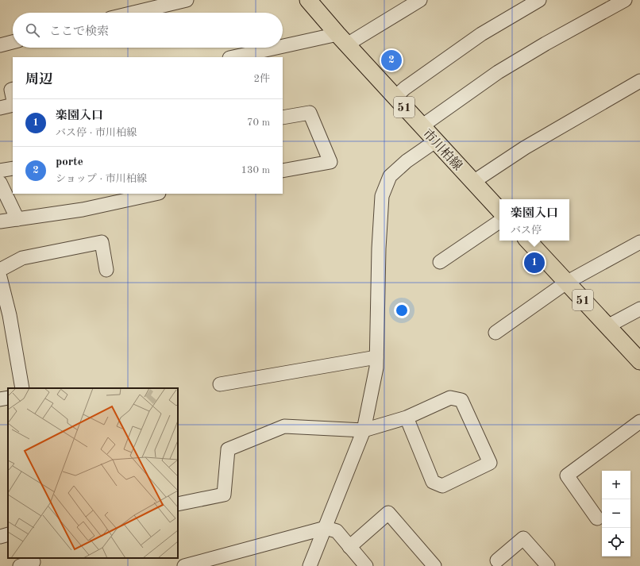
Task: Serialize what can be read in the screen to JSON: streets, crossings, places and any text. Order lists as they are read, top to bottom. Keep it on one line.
{"streets":{"main road":["51","市川柏線"]},"page":{"search":"ここで検索","pins":["2","1"],"heading":["周辺","2件"],"list":[{"mark":"1","name":"楽園入口","note":"バス停 · 市川柏線","value":"70 m"},{"mark":"2","name":"porte","note":"ショップ · 市川柏線","value":"130 m"}],"popup":["楽園入口","バス停"],"map_buttons":["+","−"]}}
